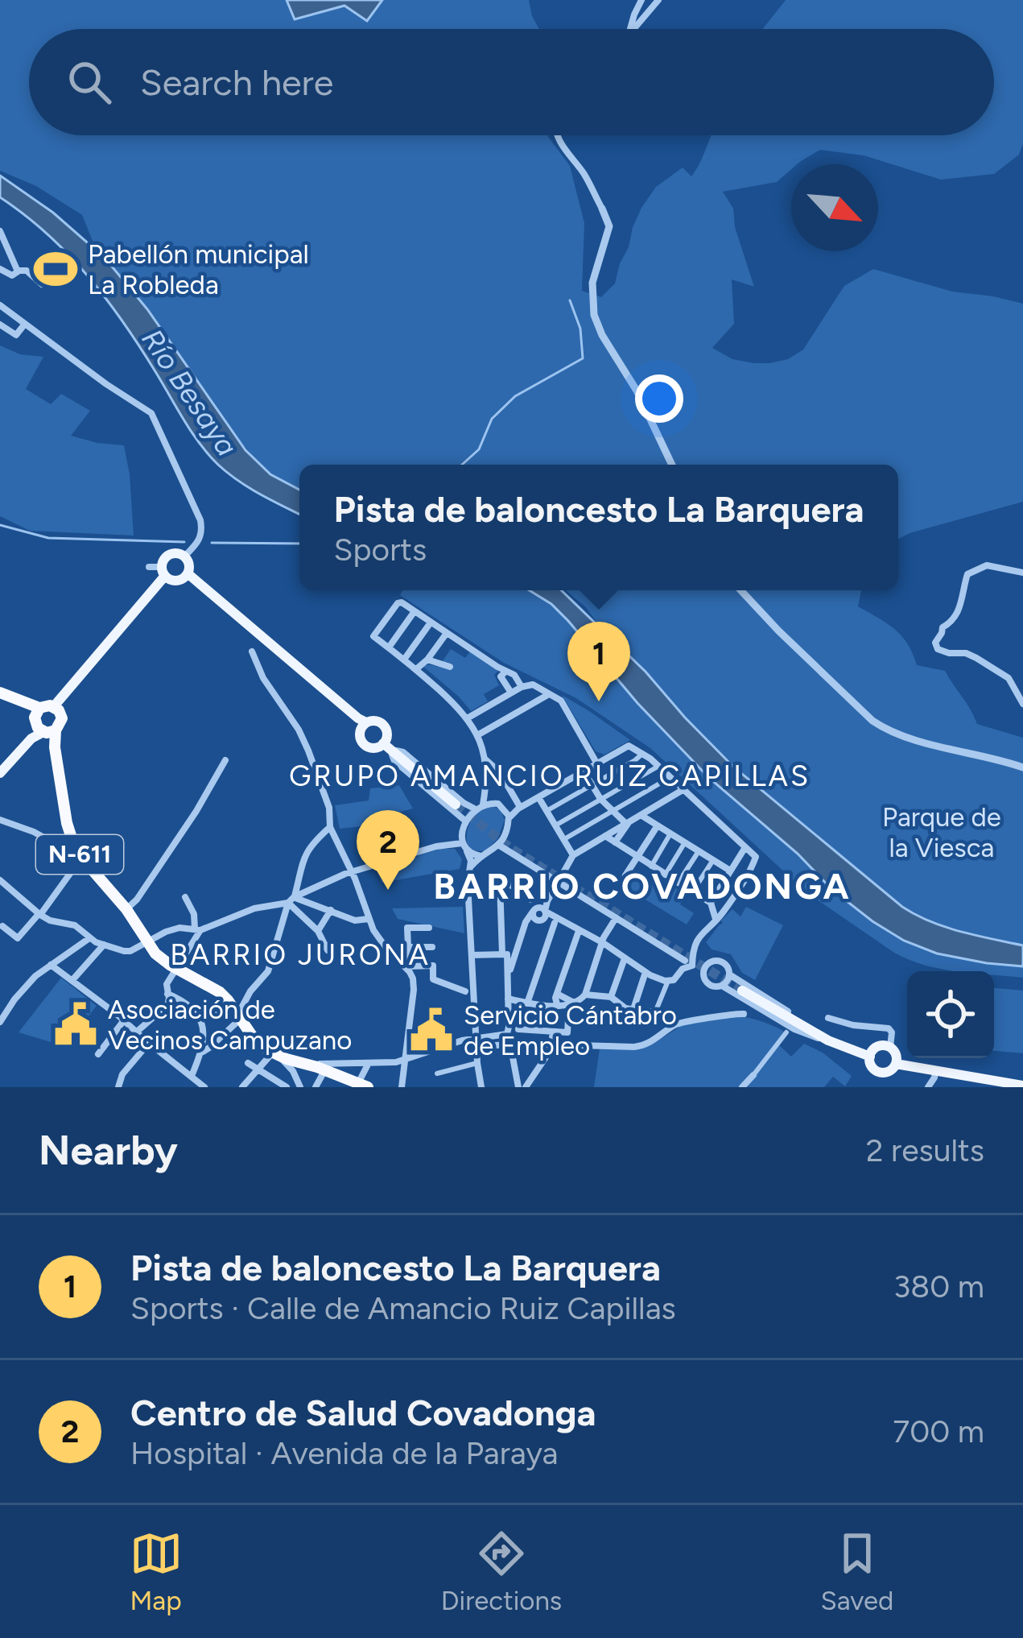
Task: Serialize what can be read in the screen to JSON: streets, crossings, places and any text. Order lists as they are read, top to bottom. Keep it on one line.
{"streets":{"highway":["N-611"]},"districts":["GRUPO AMANCIO RUIZ CAPILLAS","BARRIO COVADONGA","BARRIO JURONA"],"water":["Río Besaya"],"parks":["Parque de la Viesca"],"places":{"sports":["Pabellón municipal La Robleda"],"public building":["Asociación de Vecinos Campuzano","Servicio Cántabro de Empleo"]},"north":"bottom right","page":{"search":"Search here","popup":["Pista de baloncesto La Barquera","Sports"],"pins":["1","2"],"heading":["Nearby","2 results"],"list":[{"mark":"1","name":"Pista de baloncesto La Barquera","note":"Sports · Calle de Amancio Ruiz Capillas","value":"380 m"},{"mark":"2","name":"Centro de Salud Covadonga","note":"Hospital · Avenida de la Paraya","value":"700 m"}],"nav":["Map","Directions","Saved"]}}
